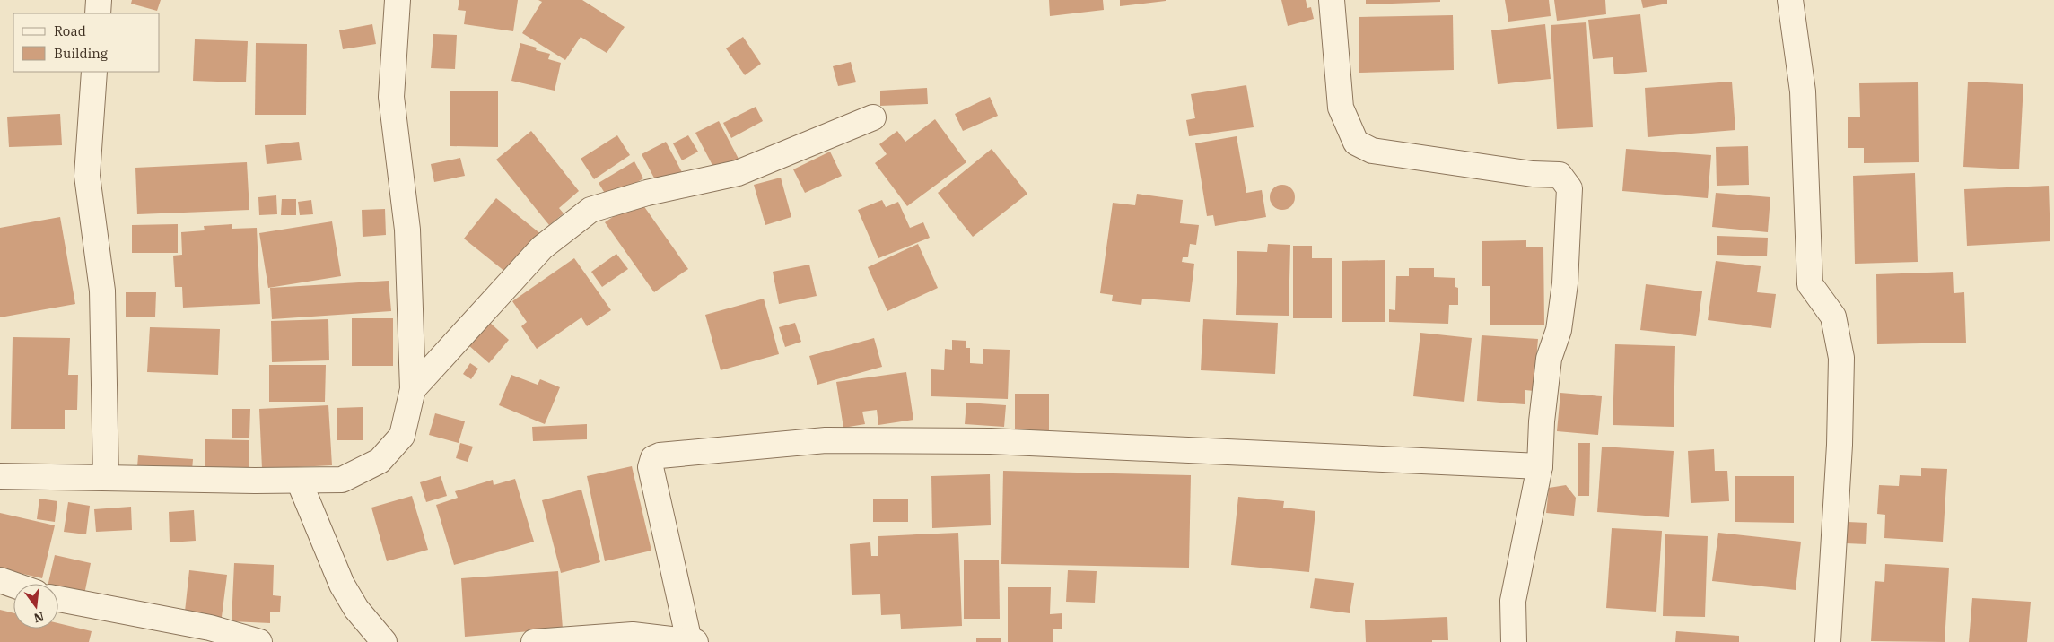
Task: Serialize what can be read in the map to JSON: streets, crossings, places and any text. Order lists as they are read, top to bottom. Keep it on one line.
{"legend":["Road","Building"],"north":"bottom"}
